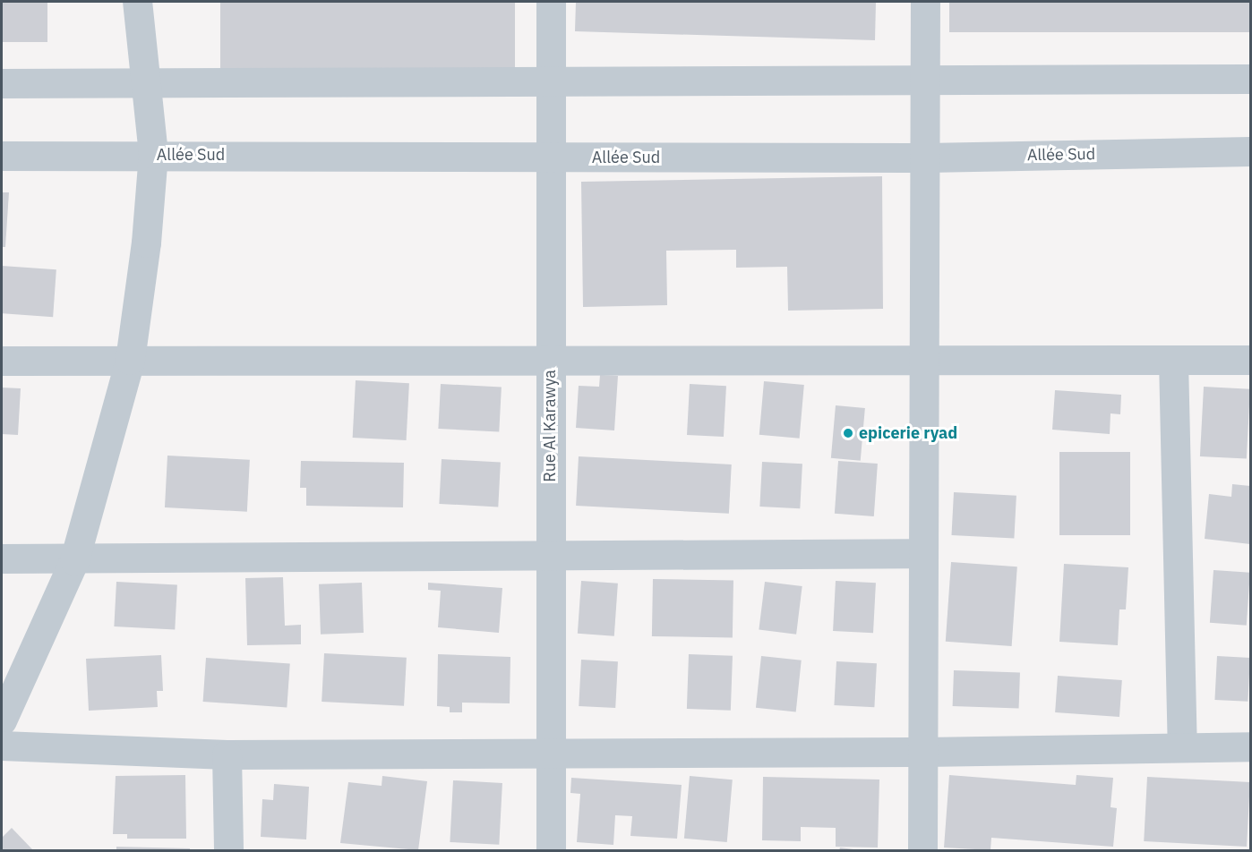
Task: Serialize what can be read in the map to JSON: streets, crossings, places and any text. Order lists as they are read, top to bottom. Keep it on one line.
{"streets":{"street":["Allée Sud","Rue Al Karawya"]},"crossings":[["Allée Sud","Rue Al Karawya"]],"places":["epicerie ryad"]}
